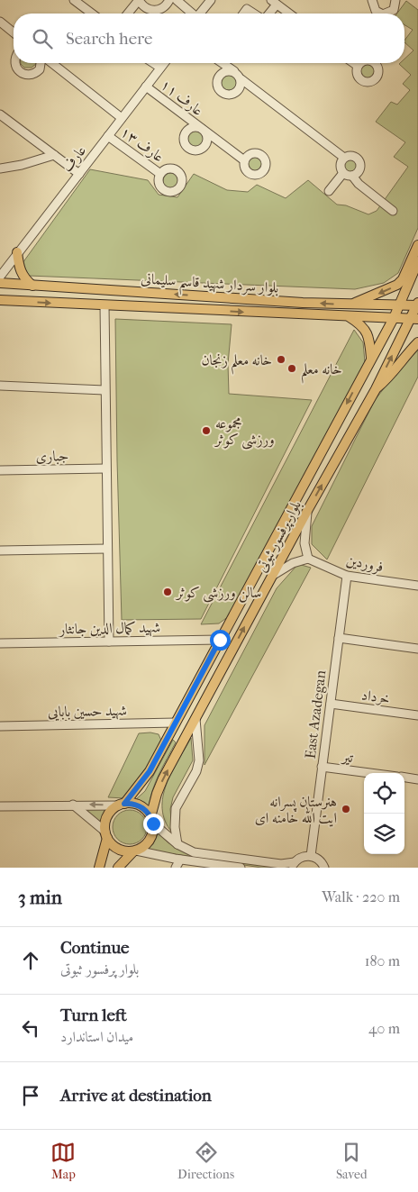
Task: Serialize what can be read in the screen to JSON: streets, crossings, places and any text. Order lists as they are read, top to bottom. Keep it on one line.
{"streets":{"main road":["بلوار سردار شهید قاسم سلیمانی","بلوار پرفسور ثبوتی"],"street":["عارف ۱۱","عارف ۱۳","عارف","جباری","فروردین","شهید کمال الدین جانثار","خرداد","شهید حسین بابایی","East Azadegan","تیر"]},"crossings":[["عارف ۱۱","عارف"],["عارف ۱۳","عارف"],["بلوار سردار شهید قاسم سلیمانی","بلوار پرفسور ثبوتی"],["بلوار پرفسور ثبوتی","شهید کمال الدین جانثار"],["بلوار پرفسور ثبوتی","شهید حسین بابایی"],["فروردین","East Azadegan"],["خرداد","East Azadegan"],["East Azadegan","تیر"]],"places":["خانه معلم زنجان","خانه معلم","مجموعه ورزشی کوثر","سالن ورزشی کوثر","هنرستان پسرانه ایت الله خامنه ای"],"page":{"search":"Search here","heading":["3 min","Walk · 220 m"],"list":[["Continue","بلوار پرفسور ثبوتی","180 m"],["Turn left","میدان استاندارد","40 m"],"Arrive at destination"],"nav":["Map","Directions","Saved"]}}
